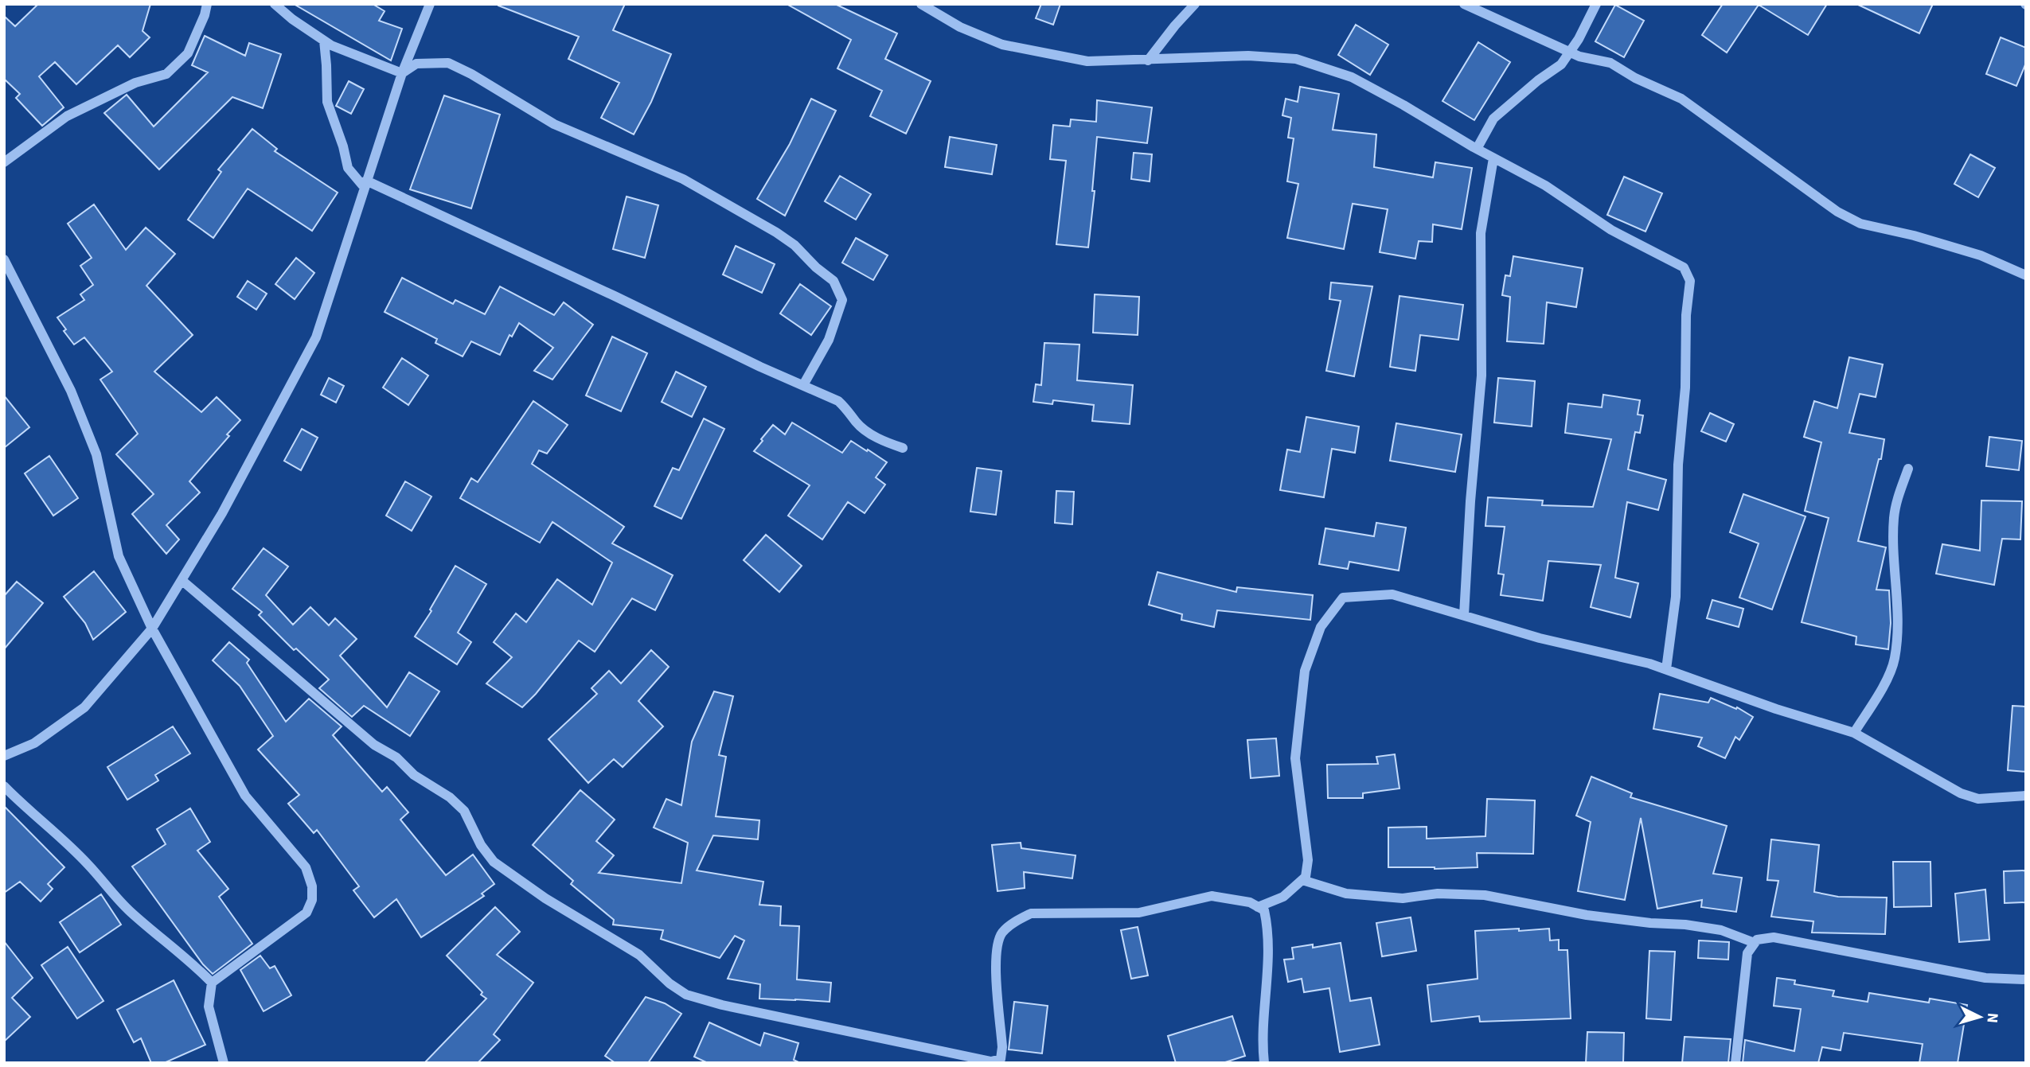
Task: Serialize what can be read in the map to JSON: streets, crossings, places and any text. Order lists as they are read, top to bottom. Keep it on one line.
{"north":"right"}
